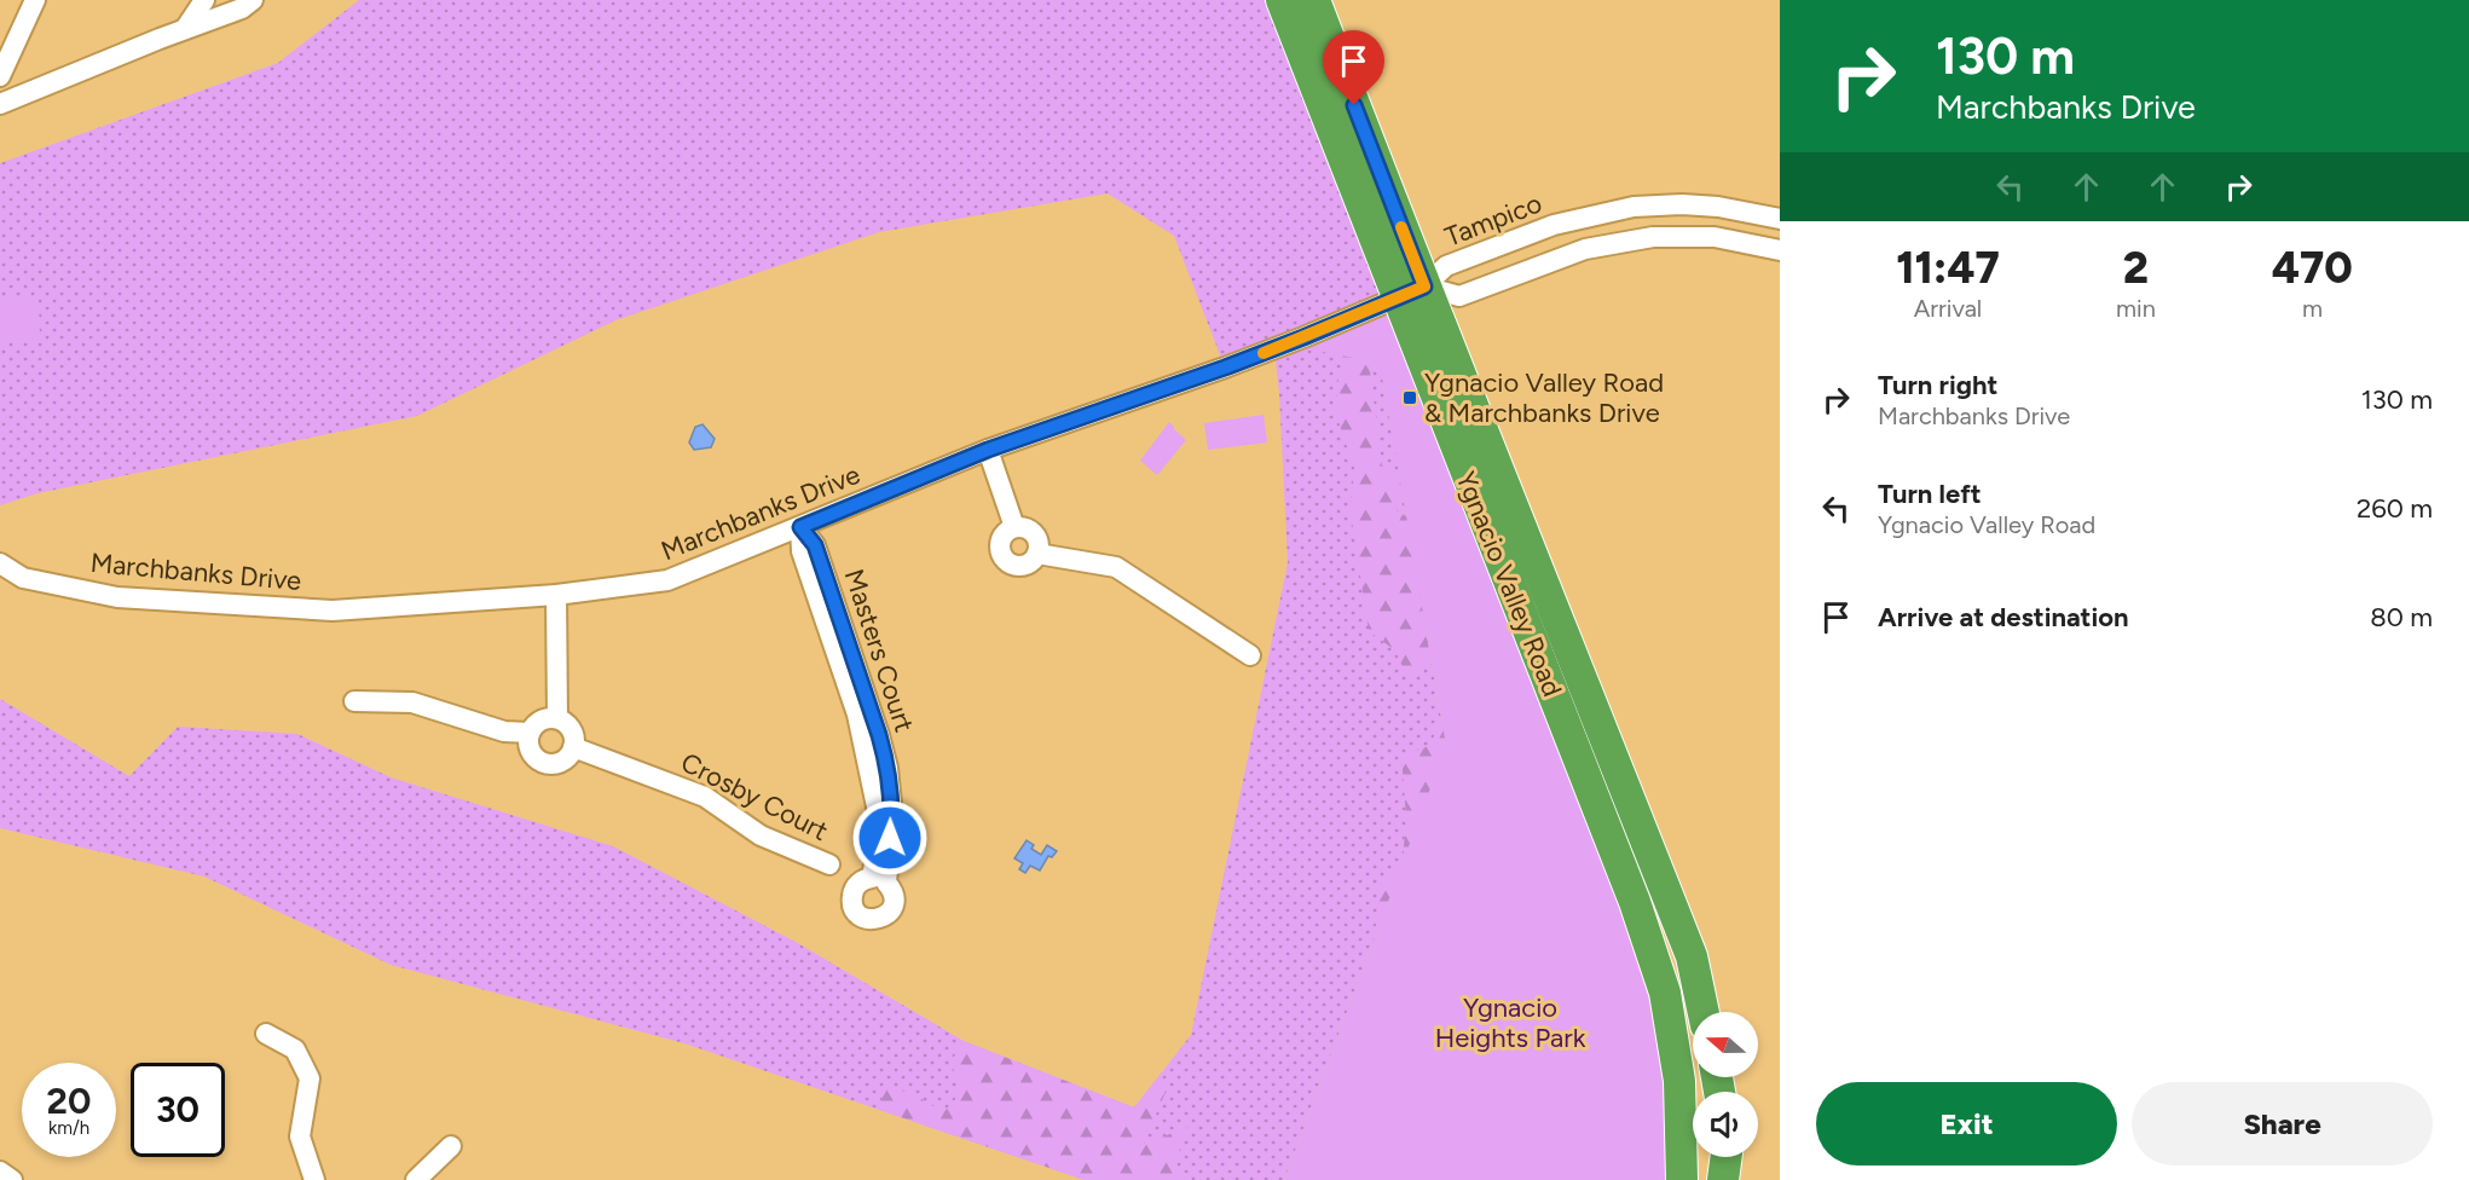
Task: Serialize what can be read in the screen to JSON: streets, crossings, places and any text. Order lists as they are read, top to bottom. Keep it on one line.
{"streets":{"highway":["Ygnacio Valley Road"],"street":["Tampico","Marchbanks Drive","Masters Court","Crosby Court"]},"crossings":[["Tampico","Marchbanks Drive"],["Tampico","Ygnacio Valley Road"],["Marchbanks Drive","Ygnacio Valley Road"],["Marchbanks Drive","Masters Court"]],"parks":["Ygnacio Heights Park"],"places":{"transit":["Ygnacio Valley Road & Marchbanks Drive"]},"north":"left","page":{"turn":["130 m","Marchbanks Drive"],"eta":["11:47","Arrival","2","min","470","m"],"list":[{"name":"Turn right","note":"Marchbanks Drive","value":"130 m"},{"name":"Turn left","note":"Ygnacio Valley Road","value":"260 m"},{"name":"Arrive at destination","value":"80 m"}],"speed":"20 km/h","limit":"30","buttons":["Exit","Share"]}}
